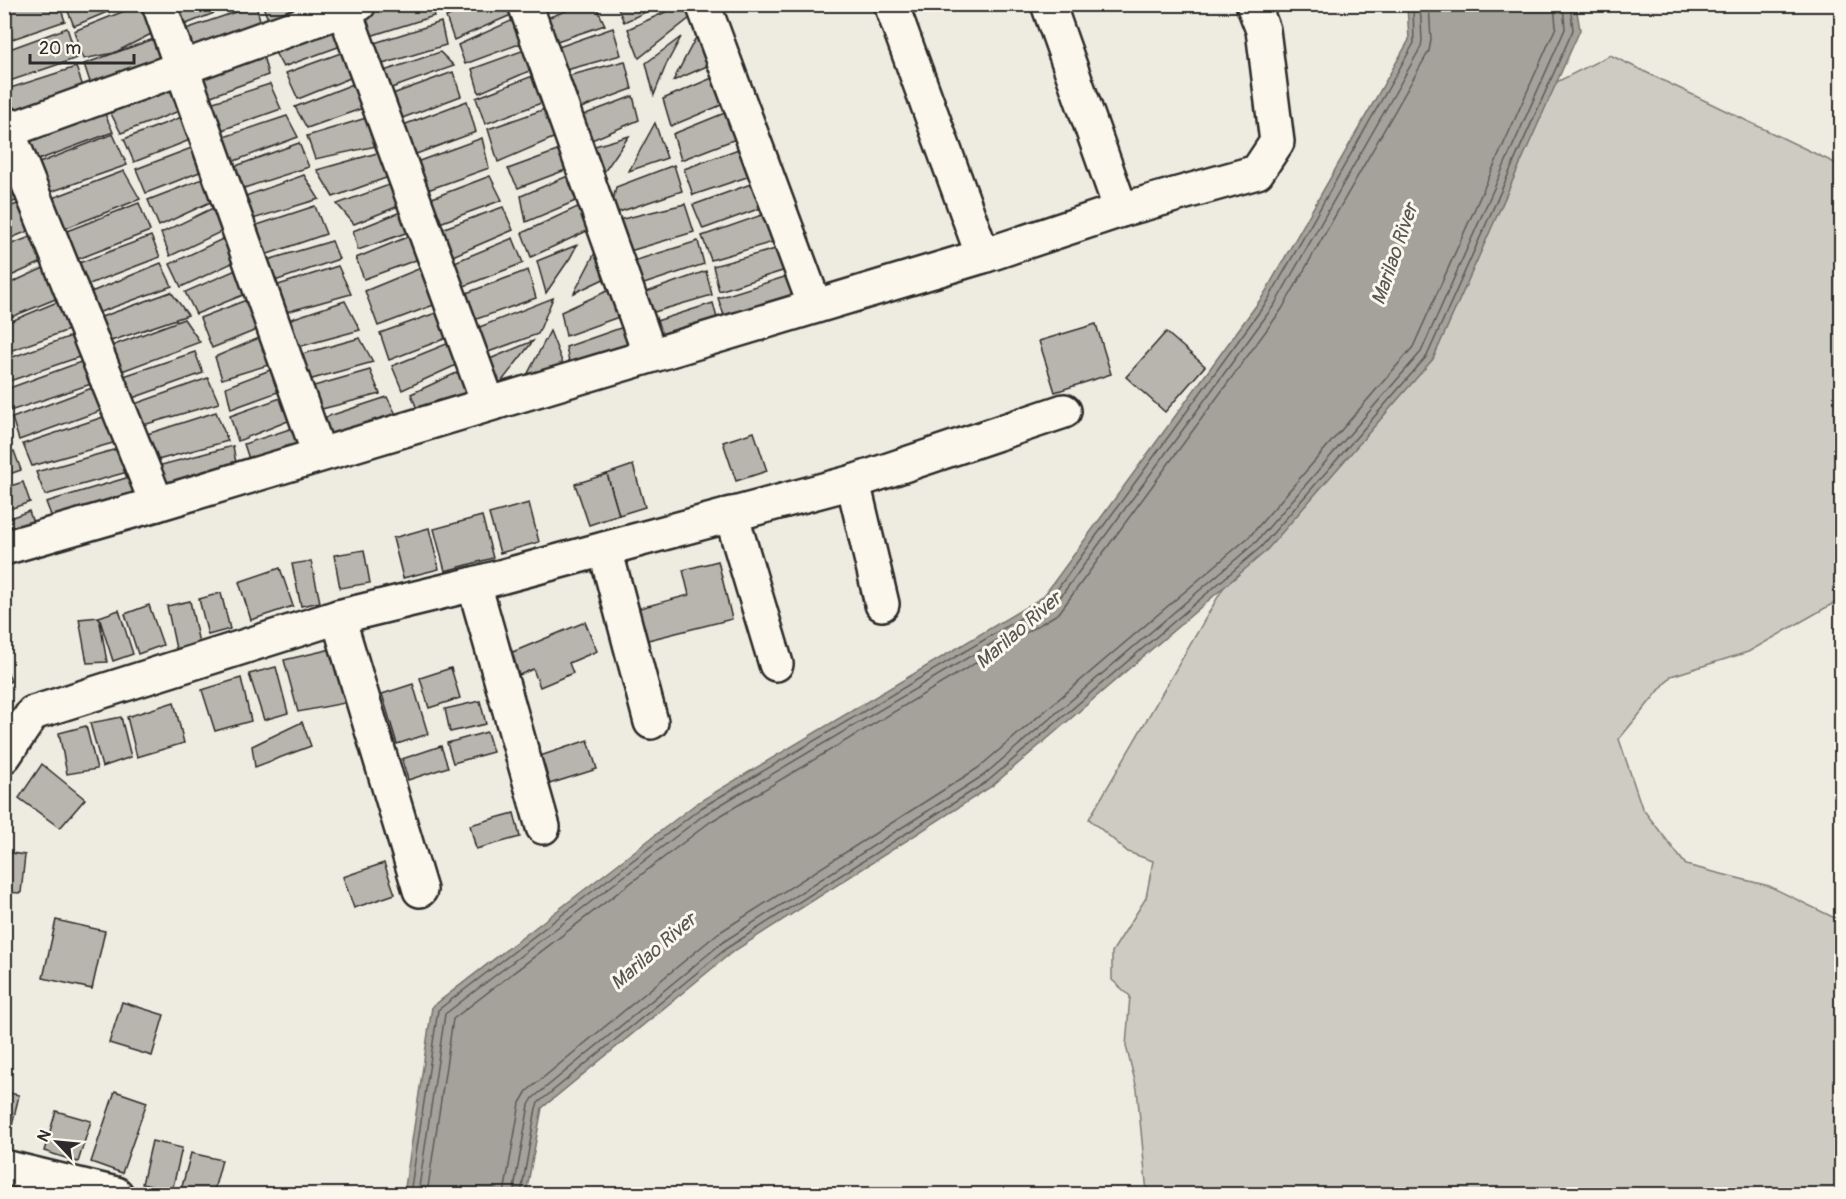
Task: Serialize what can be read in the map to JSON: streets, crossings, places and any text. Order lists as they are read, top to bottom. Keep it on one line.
{"water":["Marilao River"],"scale_bar":"20 m","north":"top left"}
